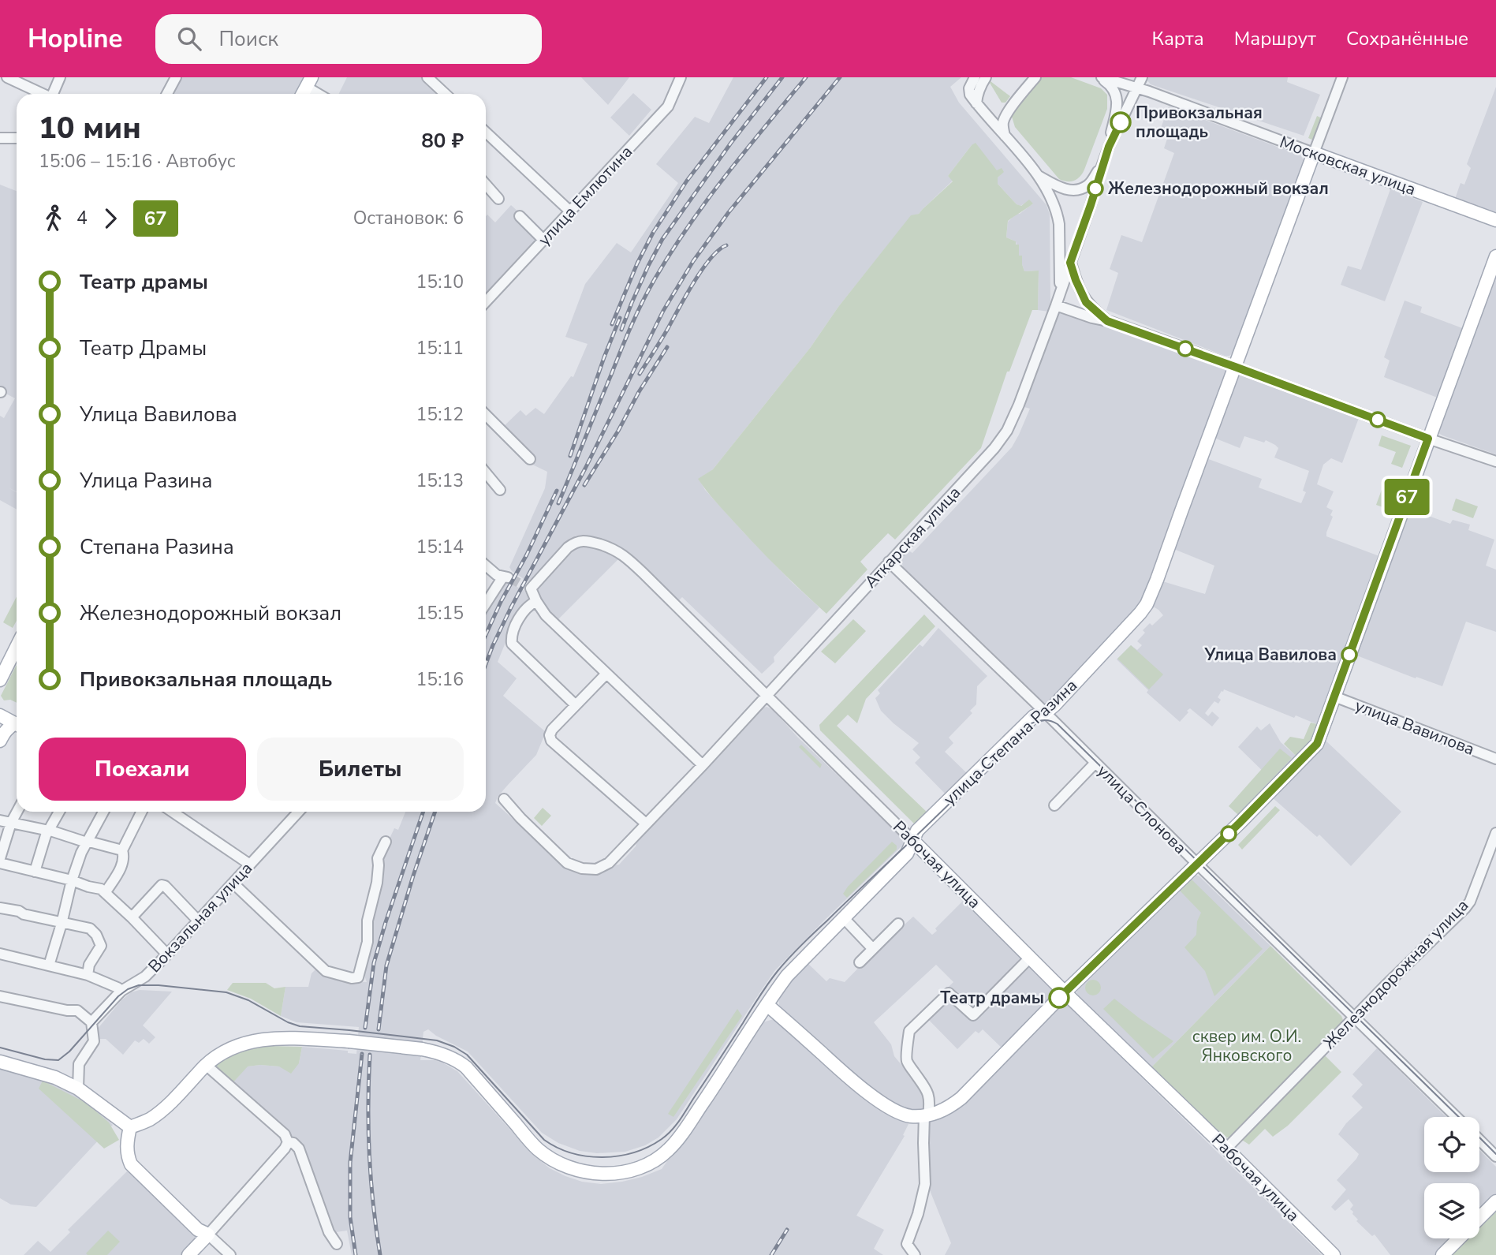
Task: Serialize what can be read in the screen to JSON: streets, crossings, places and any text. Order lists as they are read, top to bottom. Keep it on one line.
{"streets":{"main road":["Московская улица","улица Степана Разина","Рабочая улица"],"street":["улица Емлютина","Аткарская улица","улица Вавилова","улица Слонова","Вокзальная улица","Железнодорожная улица"]},"crossings":[["Московская улица","Аткарская улица"],["Московская улица","улица Степана Разина"],["Аткарская улица","улица Слонова"],["Аткарская улица","Рабочая улица"],["улица Степана Разина","улица Слонова"],["улица Степана Разина","Рабочая улица"],["улица Слонова","Железнодорожная улица"],["Рабочая улица","Железнодорожная улица"]],"parks":["сквер им. О.И. Янковского"],"places":["Привокзальная площадь","Железнодорожный вокзал","Улица Вавилова","Театр драмы"],"lines":["bus line 67"],"page":{"header":"Hopline","search":"Поиск","nav":["Карта","Маршрут","Сохранённые"],"on_map":"67","heading":["10 мин","15:06 – 15:16 · Автобус","80 ₽"],"legs":["4","67","Остановок: 6"],"list":[{"name":"Театр драмы","value":"15:10"},{"name":"Театр Драмы","value":"15:11"},{"name":"Улица Вавилова","value":"15:12"},{"name":"Улица Разина","value":"15:13"},{"name":"Степана Разина","value":"15:14"},{"name":"Железнодорожный вокзал","value":"15:15"},{"name":"Привокзальная площадь","value":"15:16"}],"buttons":["Поехали","Билеты"]}}
